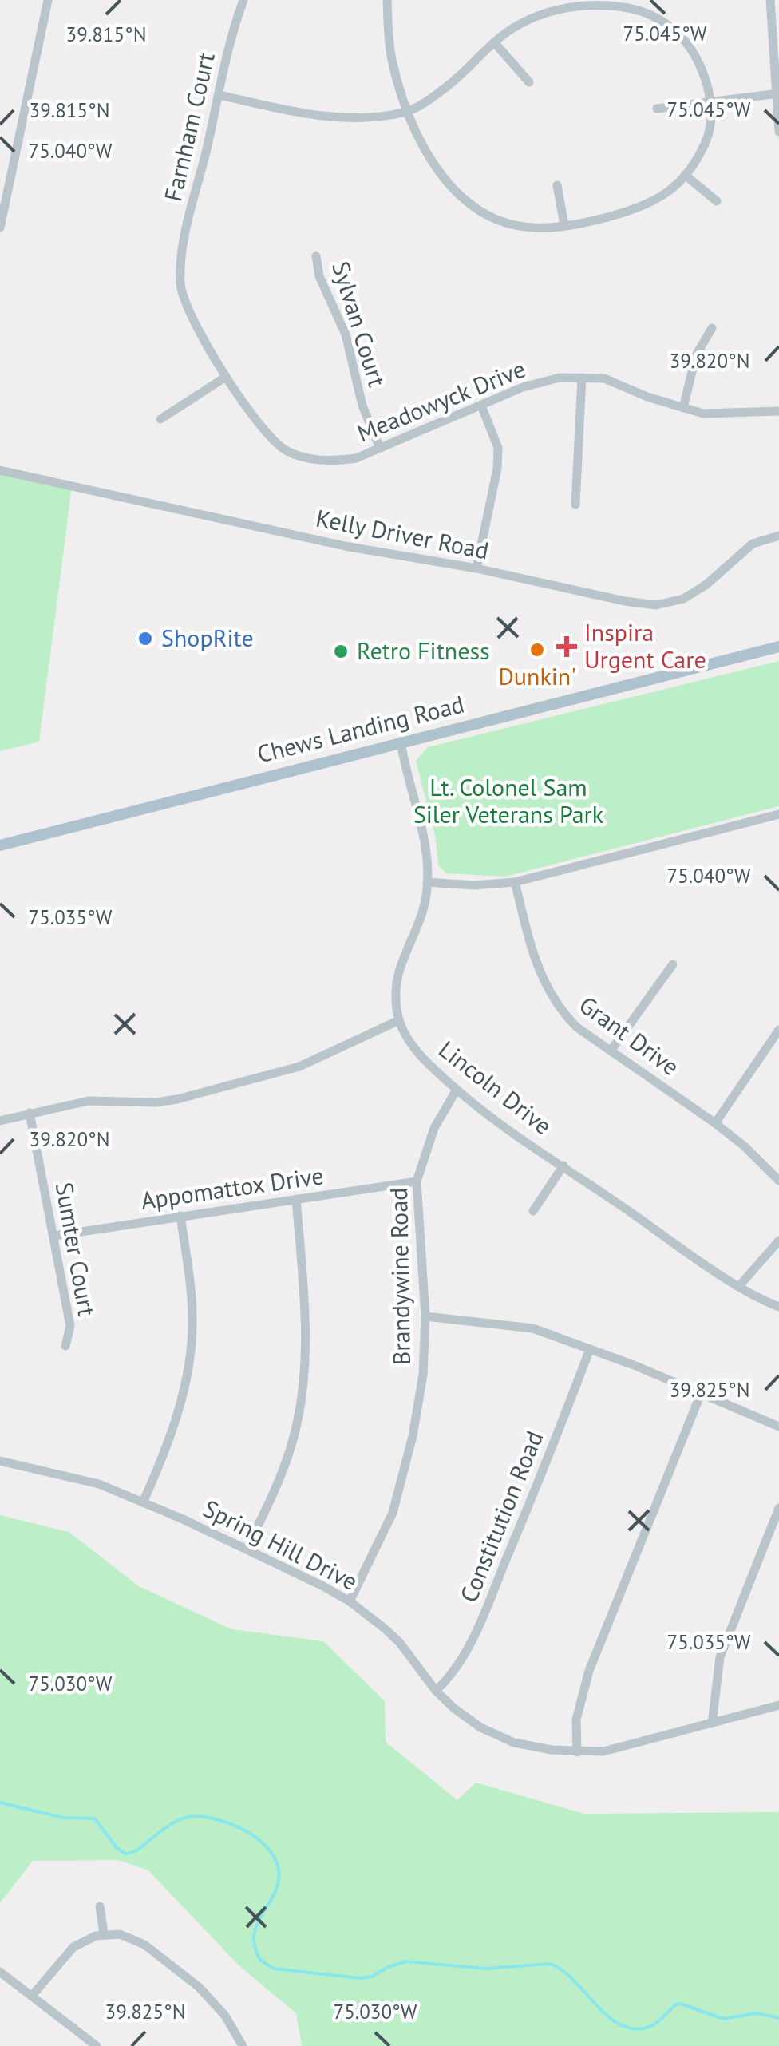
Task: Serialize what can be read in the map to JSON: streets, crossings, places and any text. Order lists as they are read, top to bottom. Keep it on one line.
{"streets":{"main road":["Chews Landing Road"],"street":["Farnham Court","Sylvan Court","Meadowyck Drive","Kelly Driver Road","Grant Drive","Lincoln Drive","Appomattox Drive","Sumter Court","Brandywine Road","Constitution Road","Spring Hill Drive"]},"crossings":[["Farnham Court","Meadowyck Drive"],["Sylvan Court","Meadowyck Drive"],["Chews Landing Road","Lincoln Drive"],["Lincoln Drive","Brandywine Road"],["Appomattox Drive","Sumter Court"],["Appomattox Drive","Brandywine Road"],["Brandywine Road","Spring Hill Drive"],["Constitution Road","Spring Hill Drive"]],"parks":["Lt. Colonel Sam Siler Veterans Park"],"places":{"other":["ShopRite","Dunkin'","Retro Fitness"],"health":["Inspira Urgent Care"]},"coordinates":["75.045°W","39.815°N","75.040°W","39.820°N","75.035°W","39.825°N","75.030°W"]}
